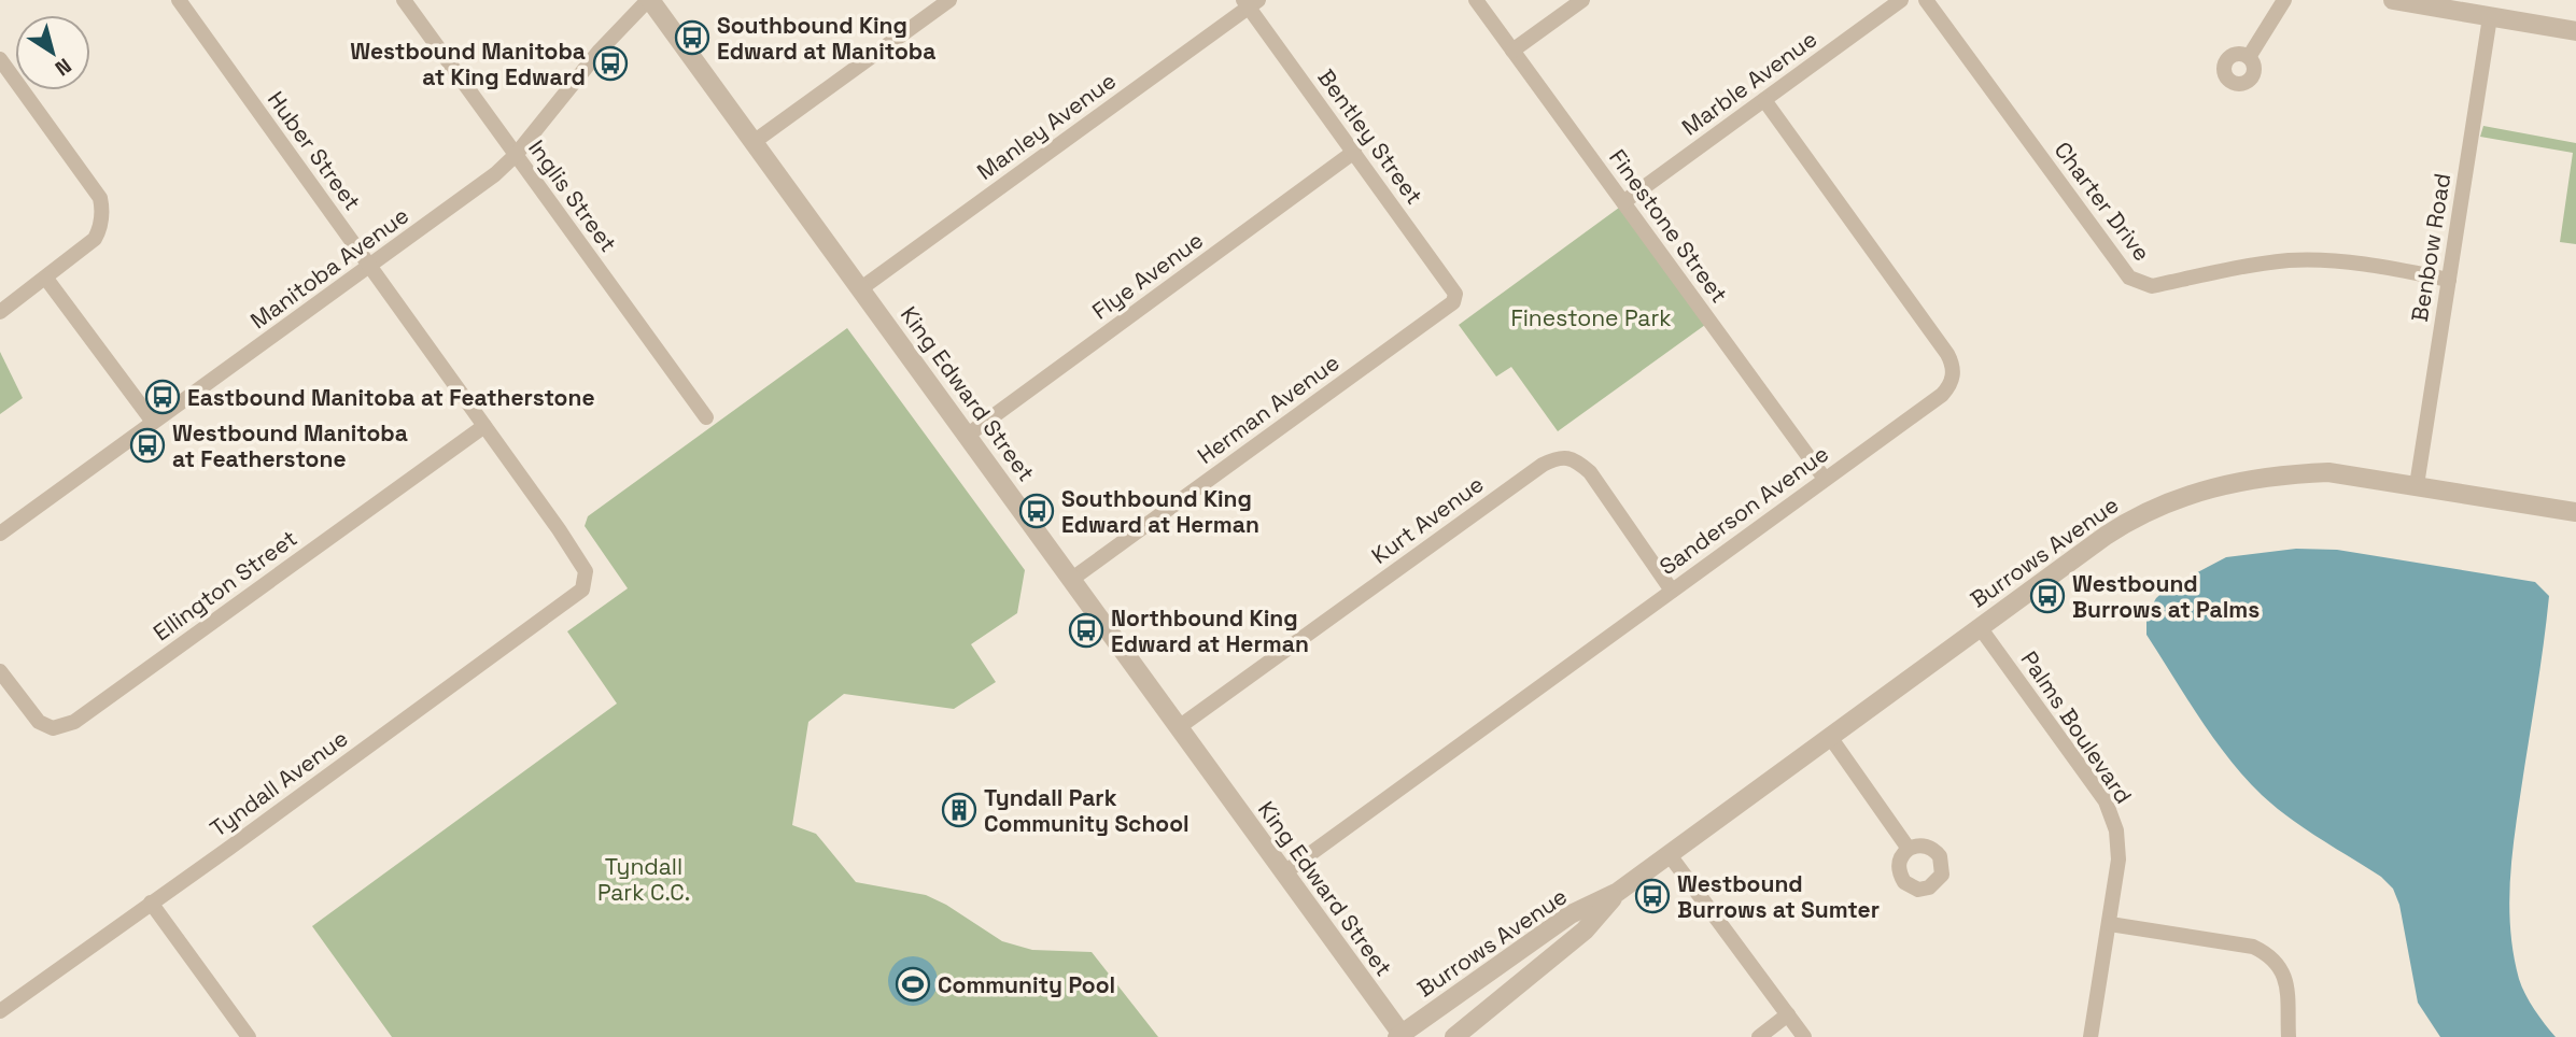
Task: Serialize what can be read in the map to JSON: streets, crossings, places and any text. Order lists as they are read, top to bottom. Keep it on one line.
{"streets":{"street":["Marble Avenue","Manley Avenue","Bentley Street","Huber Street","Inglis Street","Charter Drive","Finestone Street","Benbow Road","Manitoba Avenue","Flye Avenue","King Edward Street","Herman Avenue","Sanderson Avenue","Kurt Avenue","Burrows Avenue","Ellington Street","Palms Boulevard","Tyndall Avenue"]},"crossings":[["Marble Avenue","Finestone Street"],["Marble Avenue","Sanderson Avenue"],["Manley Avenue","Bentley Street"],["Manley Avenue","King Edward Street"],["Bentley Street","Flye Avenue"],["Bentley Street","Herman Avenue"],["Huber Street","Manitoba Avenue"],["Huber Street","Ellington Street"],["Huber Street","Tyndall Avenue"],["Inglis Street","Manitoba Avenue"],["Charter Drive","Benbow Road"],["Finestone Street","Sanderson Avenue"],["Benbow Road","Burrows Avenue"],["Manitoba Avenue","King Edward Street"],["Flye Avenue","King Edward Street"],["King Edward Street","Herman Avenue"],["King Edward Street","Sanderson Avenue"],["King Edward Street","Kurt Avenue"],["King Edward Street","Burrows Avenue"],["Sanderson Avenue","Kurt Avenue"],["Burrows Avenue","Palms Boulevard"]],"parks":["Finestone Park","Tyndall Park C.C."],"places":{"bus stop":["Southbound King Edward at Manitoba","Westbound Manitoba at King Edward","Eastbound Manitoba at Featherstone","Westbound Manitoba at Featherstone","Southbound King Edward at Herman","Westbound Burrows at Palms","Northbound King Edward at Herman","Westbound Burrows at Sumter"],"building":["Tyndall Park Community School"],"sports":["Community Pool"]},"north":"bottom right"}
